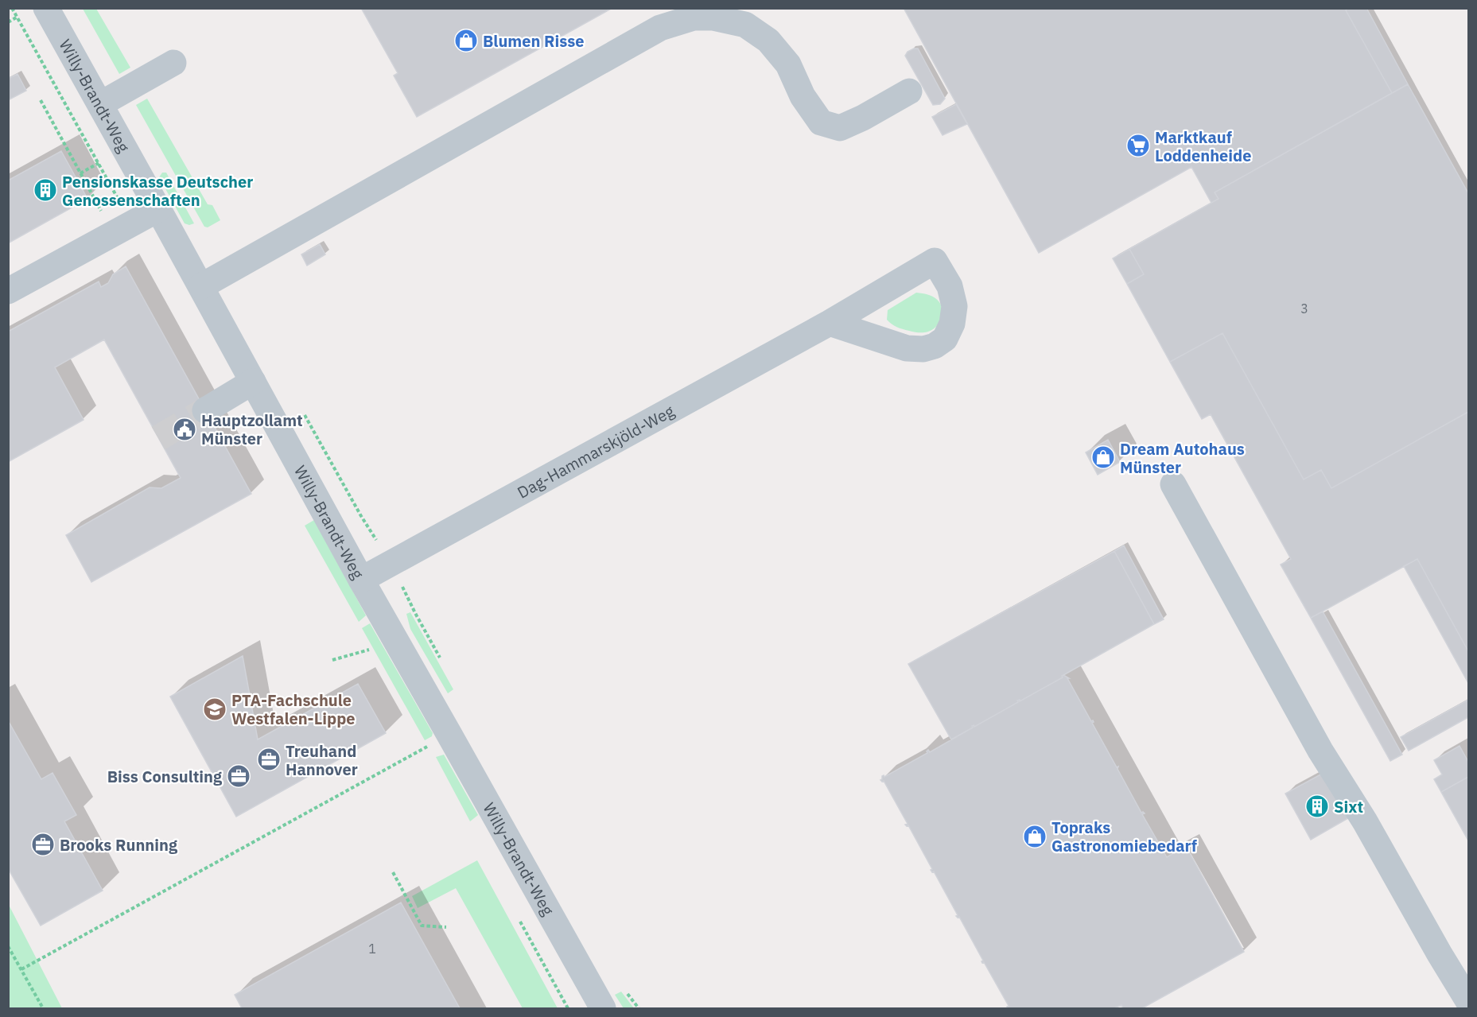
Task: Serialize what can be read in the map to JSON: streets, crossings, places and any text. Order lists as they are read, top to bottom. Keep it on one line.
{"streets":{"street":["Willy-Brandt-Weg","Dag-Hammarskjöld-Weg"]},"crossings":[["Willy-Brandt-Weg","Dag-Hammarskjöld-Weg"]],"places":{"shop":["Blumen Risse","Dream Autohaus Münster","Topraks Gastronomiebedarf"],"supermarket":["Marktkauf Loddenheide"],"building":["Pensionskasse Deutscher Genossenschaften","Sixt"],"public building":["Hauptzollamt Münster"],"school or university":["PTA-Fachschule Westfalen-Lippe"],"office":["Treuhand Hannover","Biss Consulting","Brooks Running"]},"house_numbers":["3","1"]}
